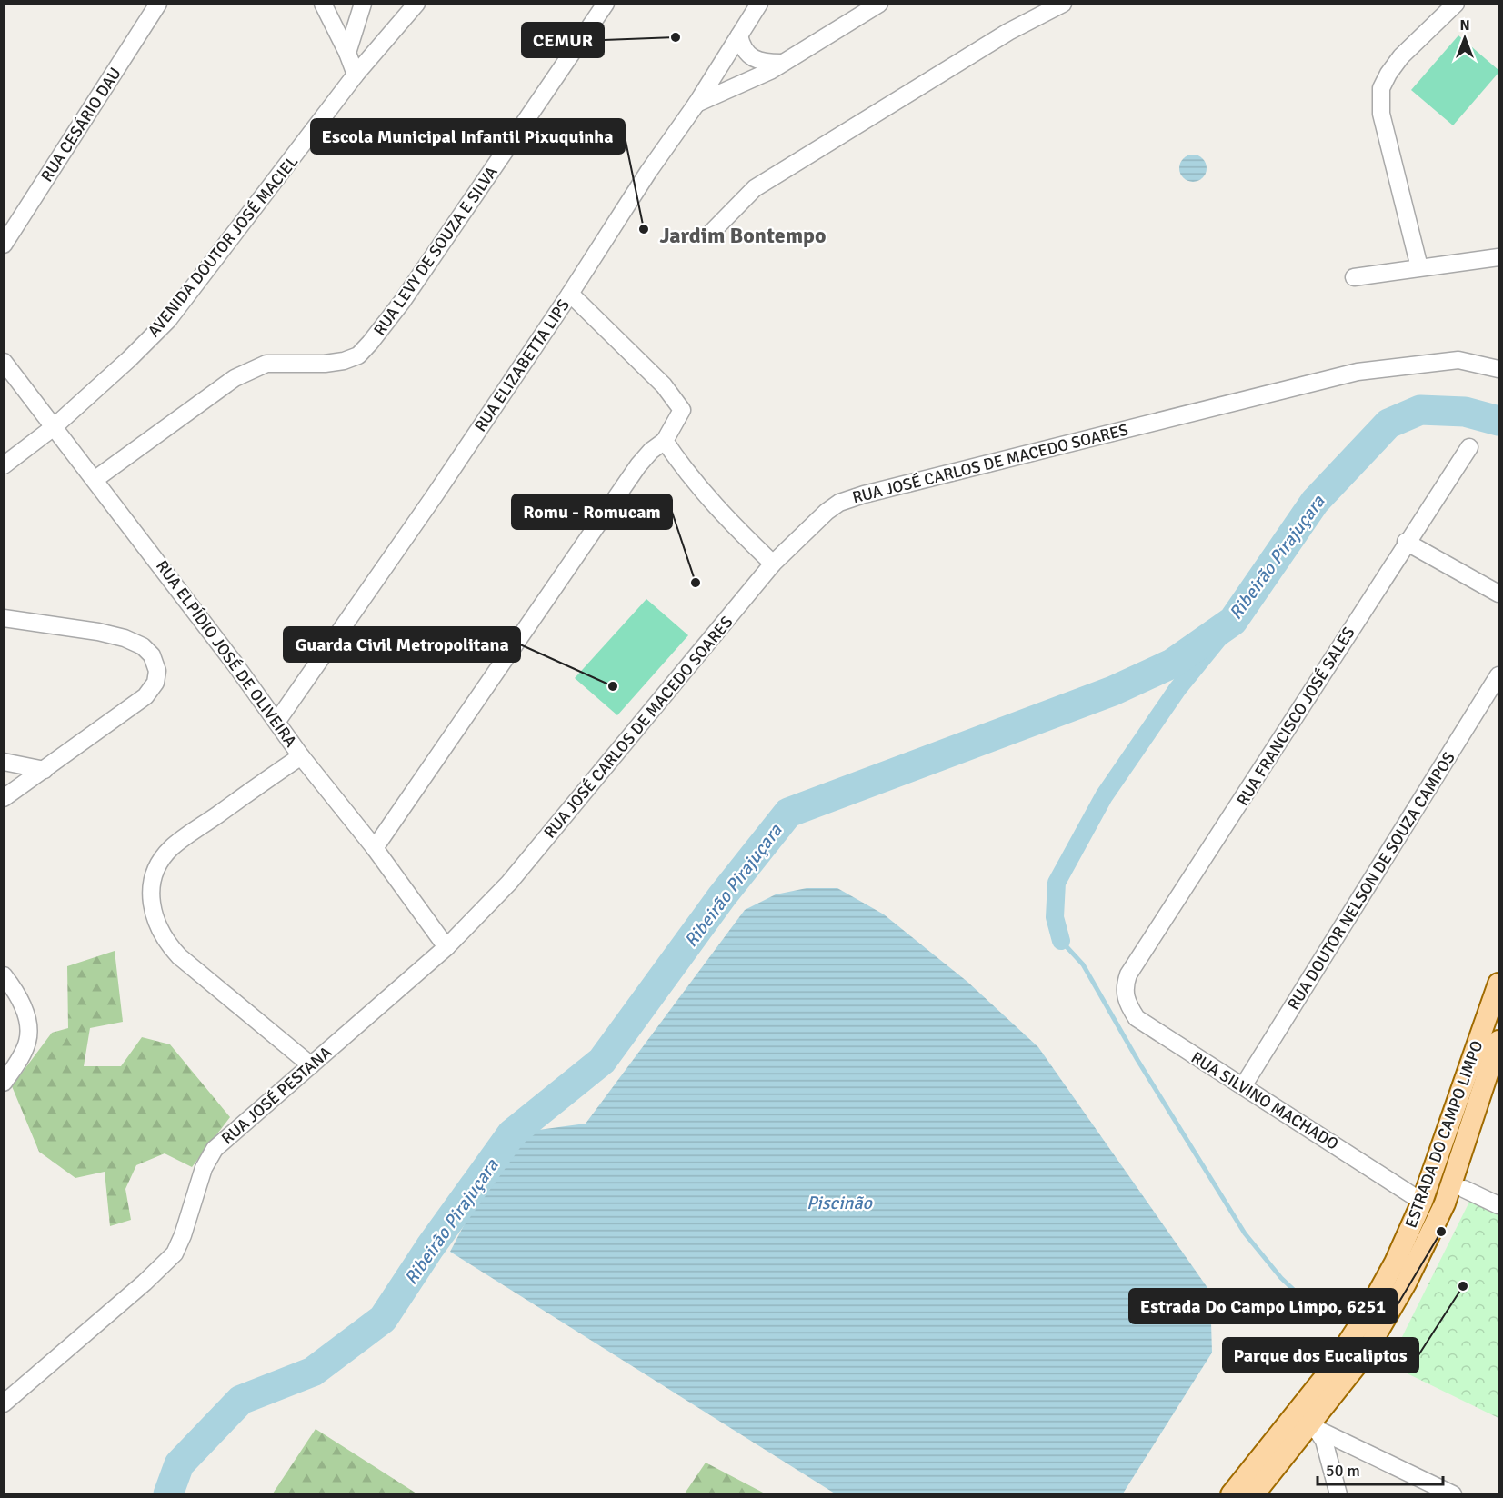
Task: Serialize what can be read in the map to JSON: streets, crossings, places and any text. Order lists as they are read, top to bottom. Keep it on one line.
{"streets":{"main road":["ESTRADA DO CAMPO LIMPO"],"street":["RUA CESÁRIO DAU","AVENIDA DOUTOR JOSÉ MACIEL","RUA LEVY DE SOUZA E SILVA","RUA ELIZABETTA LIPS","RUA JOSÉ CARLOS DE MACEDO SOARES","RUA ELPÍDIO JOSÉ DE OLIVEIRA","RUA FRANCISCO JOSÉ SALES","RUA DOUTOR NELSON DE SOUZA CAMPOS","RUA JOSÉ PESTANA","RUA SILVINO MACHADO"]},"crossings":[["AVENIDA DOUTOR JOSÉ MACIEL","RUA ELPÍDIO JOSÉ DE OLIVEIRA"],["RUA LEVY DE SOUZA E SILVA","RUA ELPÍDIO JOSÉ DE OLIVEIRA"],["RUA ELIZABETTA LIPS","RUA ELPÍDIO JOSÉ DE OLIVEIRA"],["RUA JOSÉ CARLOS DE MACEDO SOARES","RUA ELPÍDIO JOSÉ DE OLIVEIRA"],["RUA JOSÉ CARLOS DE MACEDO SOARES","RUA JOSÉ PESTANA"],["RUA ELPÍDIO JOSÉ DE OLIVEIRA","RUA JOSÉ PESTANA"],["RUA FRANCISCO JOSÉ SALES","RUA SILVINO MACHADO"],["RUA DOUTOR NELSON DE SOUZA CAMPOS","RUA SILVINO MACHADO"],["RUA SILVINO MACHADO","ESTRADA DO CAMPO LIMPO"]],"districts":["Jardim Bontempo"],"water":["Ribeirão Pirajuçara","Piscinão"],"places":["CEMUR","Escola Municipal Infantil Pixuquinha","Romu - Romucam","Guarda Civil Metropolitana","Estrada Do Campo Limpo, 6251","Parque dos Eucaliptos"],"scale_bar":"50 m","north":"top"}
